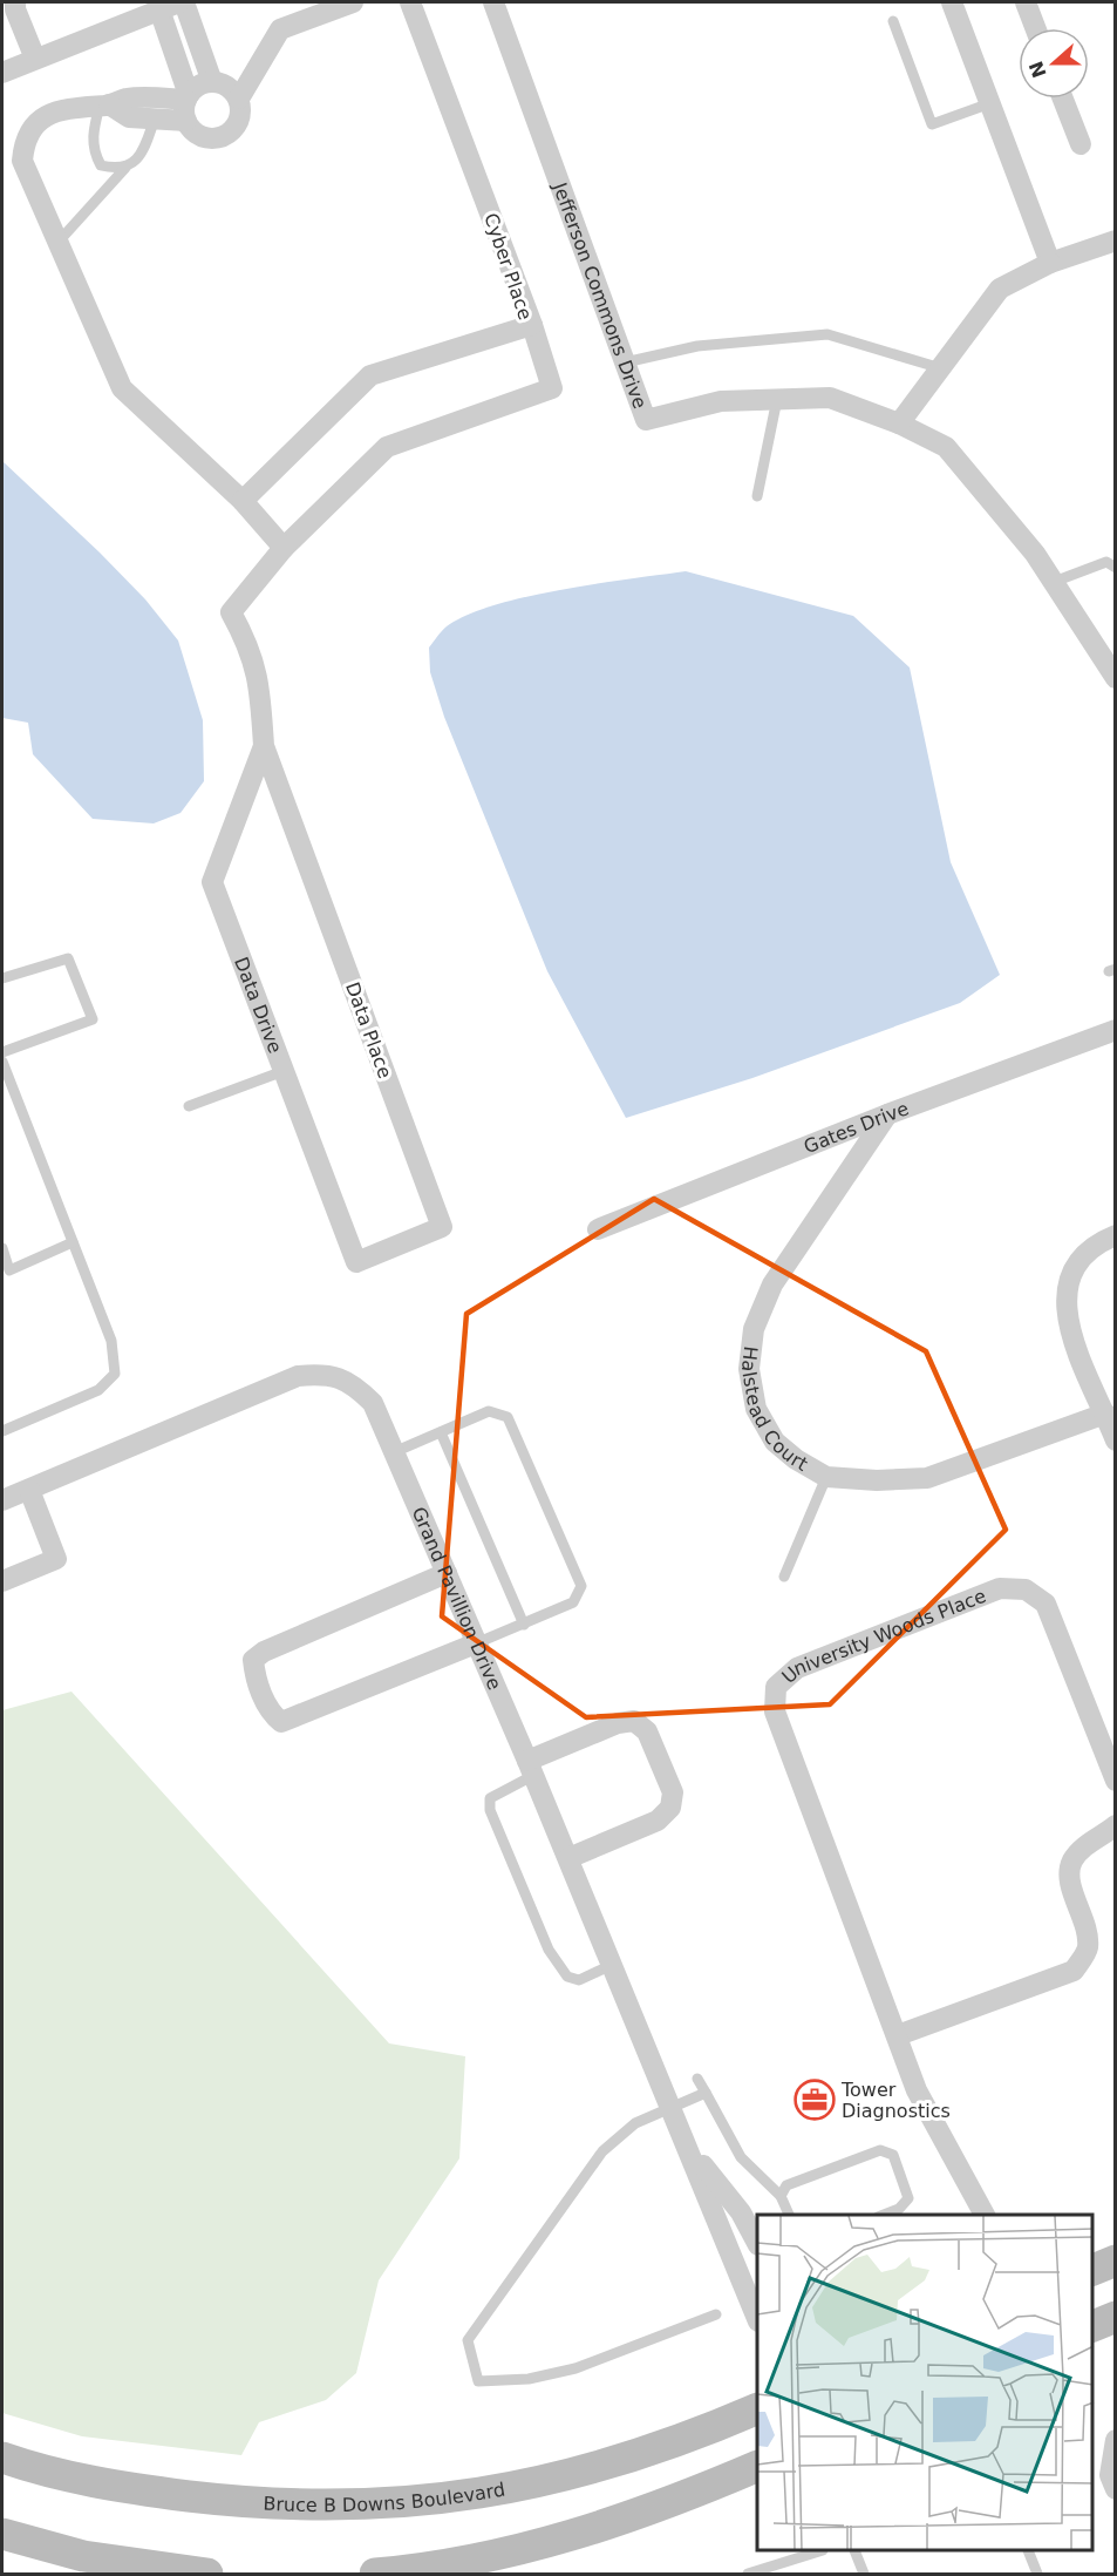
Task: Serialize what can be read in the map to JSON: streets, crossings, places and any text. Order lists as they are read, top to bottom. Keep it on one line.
{"streets":{"main road":["Bruce B Downs Boulevard"],"street":["Cyber Place","Jefferson Commons Drive","Data Drive","Data Place","Gates Drive","Halstead Court","Grand Pavillion Drive","University Woods Place"]},"crossings":[["Data Drive","Data Place"],["Gates Drive","Halstead Court"]],"places":{"office":["Tower Diagnostics"]},"north":"left"}
